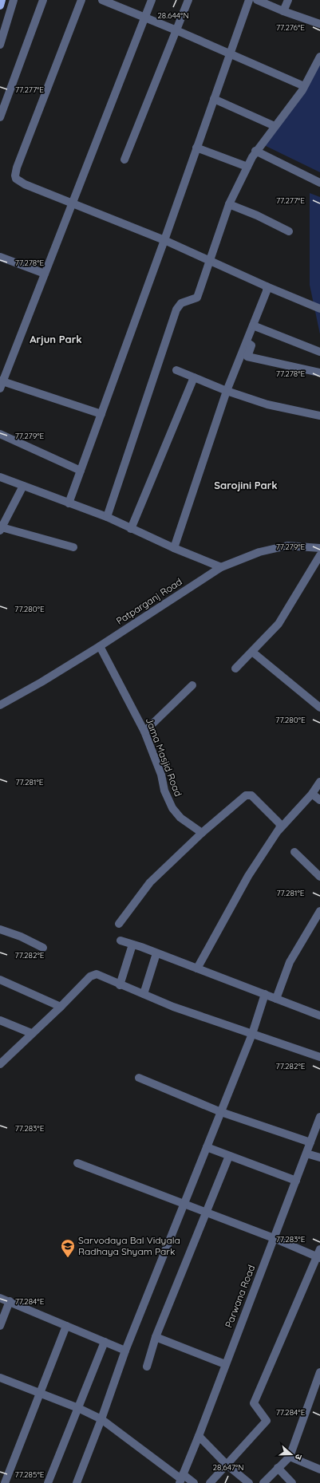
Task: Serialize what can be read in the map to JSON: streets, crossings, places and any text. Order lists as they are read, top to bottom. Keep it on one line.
{"streets":{"street":["Patparganj Road","Jama Masjid Road","Parwana Road"]},"crossings":[["Patparganj Road","Jama Masjid Road"]],"districts":["Arjun Park","Sarojini Park"],"places":{"school or university":["Sarvodaya Bal Vidyala Radhaya Shyam Park"]},"north":"right","coordinates":["28.644°N","77.276°E","77.277°E","77.278°E","77.279°E","77.280°E","77.281°E","77.282°E","77.283°E","77.284°E","28.647°N","77.285°E"]}
